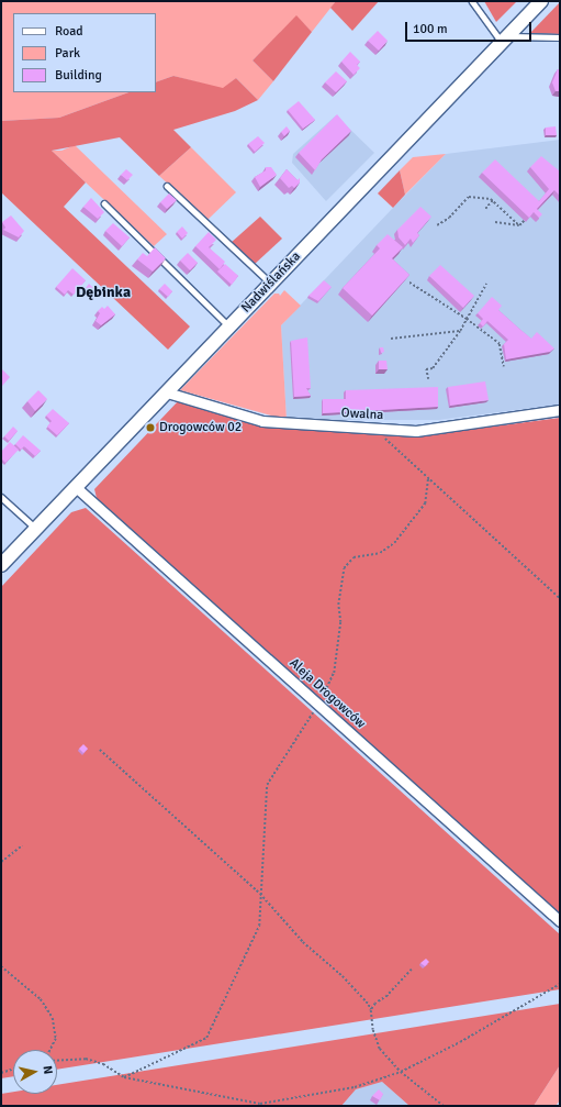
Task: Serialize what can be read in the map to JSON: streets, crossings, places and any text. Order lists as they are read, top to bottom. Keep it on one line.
{"streets":{"main road":["Nadwiślańska"],"street":["Owalna","Aleja Drogowców"]},"crossings":[["Nadwiślańska","Owalna"],["Nadwiślańska","Aleja Drogowców"]],"districts":["Dębinka"],"places":["Drogowców 02"],"legend":["Road","Park","Building"],"scale_bar":"100 m","north":"right"}
